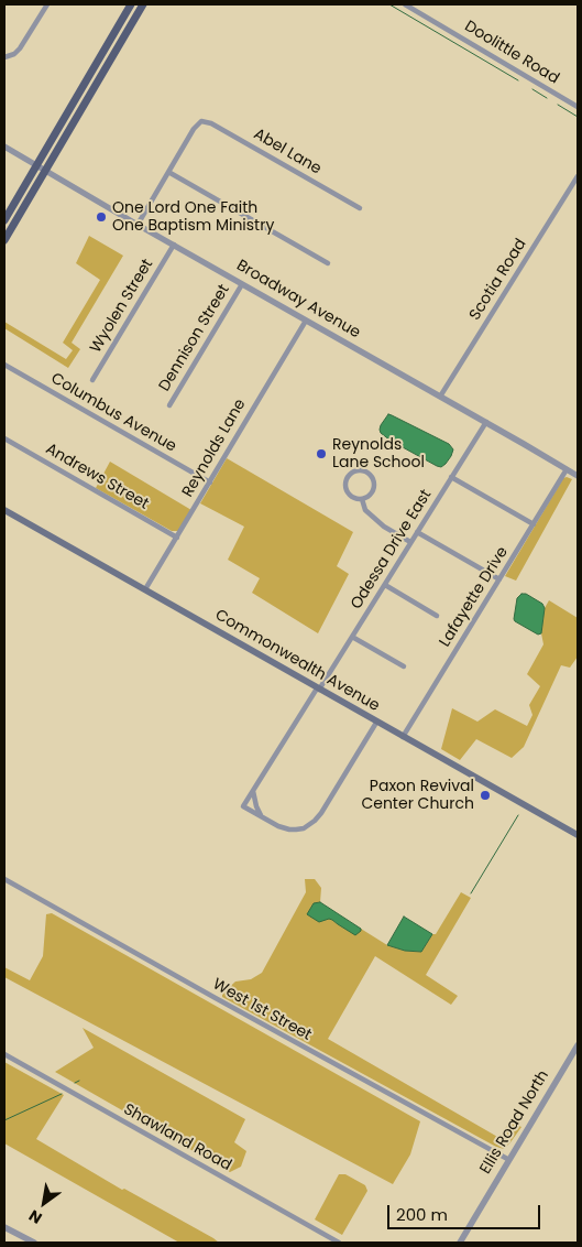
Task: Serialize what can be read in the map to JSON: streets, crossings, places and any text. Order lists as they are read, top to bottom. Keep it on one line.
{"streets":{"main road":["Commonwealth Avenue"],"street":["Doolittle Road","Abel Lane","Scotia Road","Broadway Avenue","Wyolen Street","Dennison Street","Columbus Avenue","Reynolds Lane","Andrews Street","Odessa Drive East","Lafayette Drive","West 1st Street","Ellis Road North","Shawland Road"]},"crossings":[["Scotia Road","Broadway Avenue"],["Broadway Avenue","Wyolen Street"],["Broadway Avenue","Dennison Street"],["Broadway Avenue","Reynolds Lane"],["Broadway Avenue","Odessa Drive East"],["Broadway Avenue","Lafayette Drive"],["Columbus Avenue","Reynolds Lane"],["Reynolds Lane","Andrews Street"],["Reynolds Lane","Commonwealth Avenue"],["Odessa Drive East","Commonwealth Avenue"],["Lafayette Drive","Commonwealth Avenue"],["West 1st Street","Ellis Road North"]],"places":["One Lord One Faith One Baptism Ministry","Reynolds Lane School","Paxon Revival Center Church"],"scale_bar":"200 m","north":"bottom left"}
